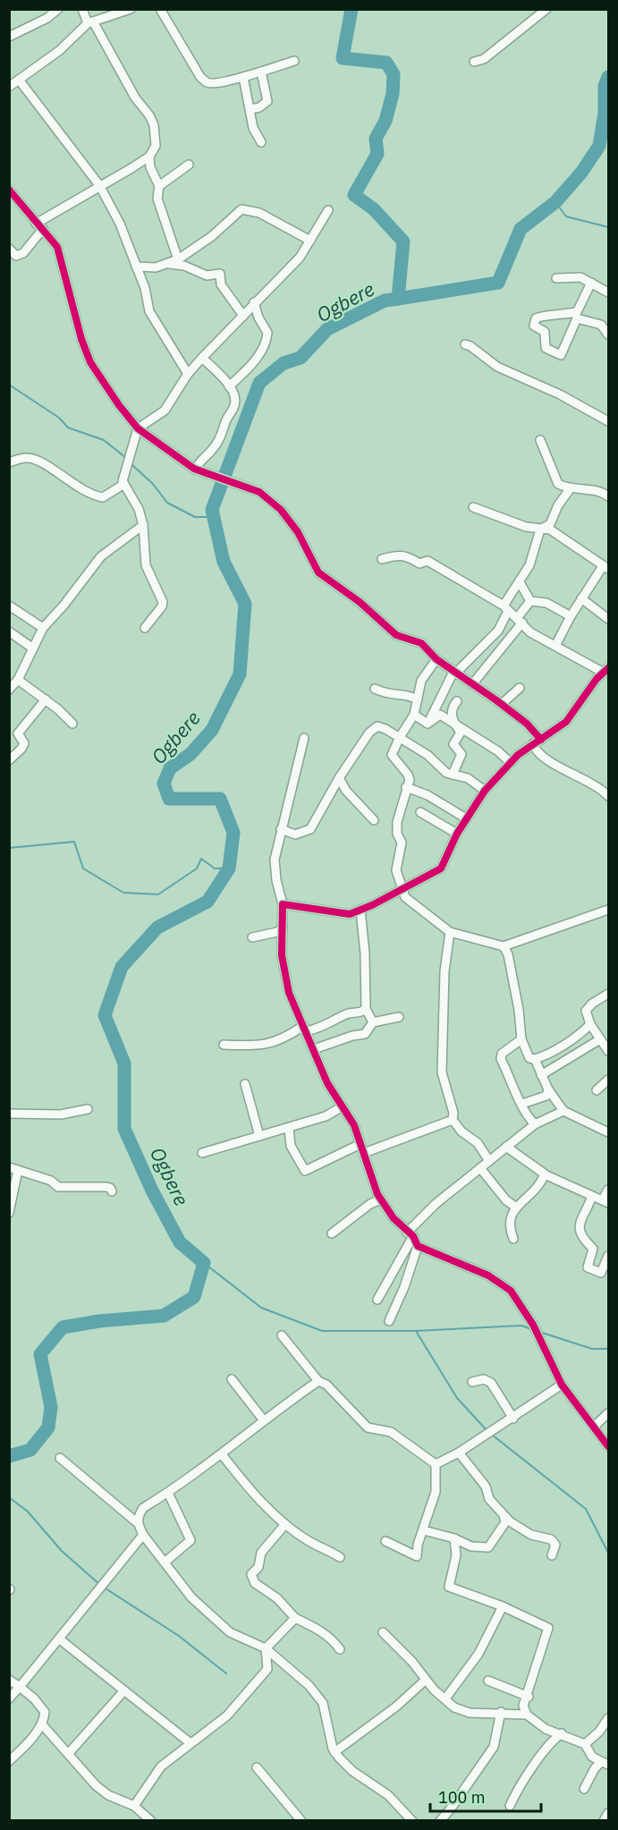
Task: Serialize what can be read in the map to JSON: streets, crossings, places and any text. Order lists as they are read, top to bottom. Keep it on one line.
{"water":["Ogbere"],"scale_bar":"100 m"}
